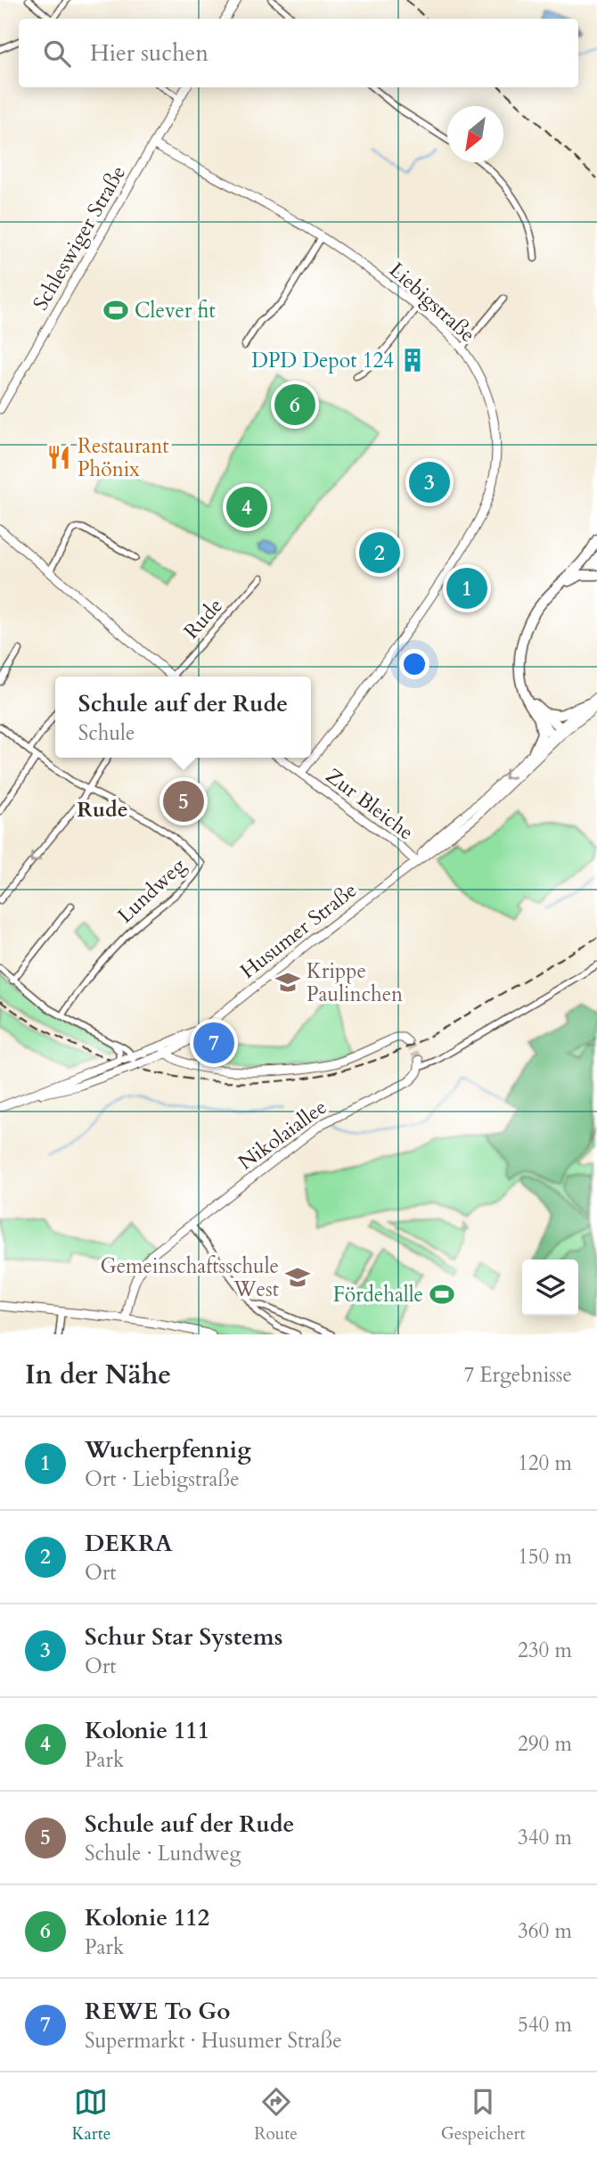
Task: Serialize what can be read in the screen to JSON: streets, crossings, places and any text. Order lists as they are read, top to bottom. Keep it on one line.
{"streets":{"street":["Schleswiger Straße","Liebigstraße","Rude","Zur Bleiche","Lundweg","Husumer Straße","Nikolaiallee"]},"crossings":[["Schleswiger Straße","Liebigstraße"],["Liebigstraße","Zur Bleiche"],["Zur Bleiche","Husumer Straße"]],"districts":["Rude"],"places":{"sports":["Clever fit","Fördehalle"],"building":["DPD Depot 124"],"restaurant":["Restaurant Phönix"],"school or university":["Krippe Paulinchen","Gemeinschaftsschule West"]},"north":"bottom left","page":{"search":"Hier suchen","pins":["6","3","4","2","1","5","7"],"popup":["Schule auf der Rude","Schule"],"heading":["In der Nähe","7 Ergebnisse"],"list":[{"mark":"1","name":"Wucherpfennig","note":"Ort · Liebigstraße","value":"120 m"},{"mark":"2","name":"DEKRA","note":"Ort","value":"150 m"},{"mark":"3","name":"Schur Star Systems","note":"Ort","value":"230 m"},{"mark":"4","name":"Kolonie 111","note":"Park","value":"290 m"},{"mark":"5","name":"Schule auf der Rude","note":"Schule · Lundweg","value":"340 m"},{"mark":"6","name":"Kolonie 112","note":"Park","value":"360 m"},{"mark":"7","name":"REWE To Go","note":"Supermarkt · Husumer Straße","value":"540 m"}],"nav":["Karte","Route","Gespeichert"]}}
